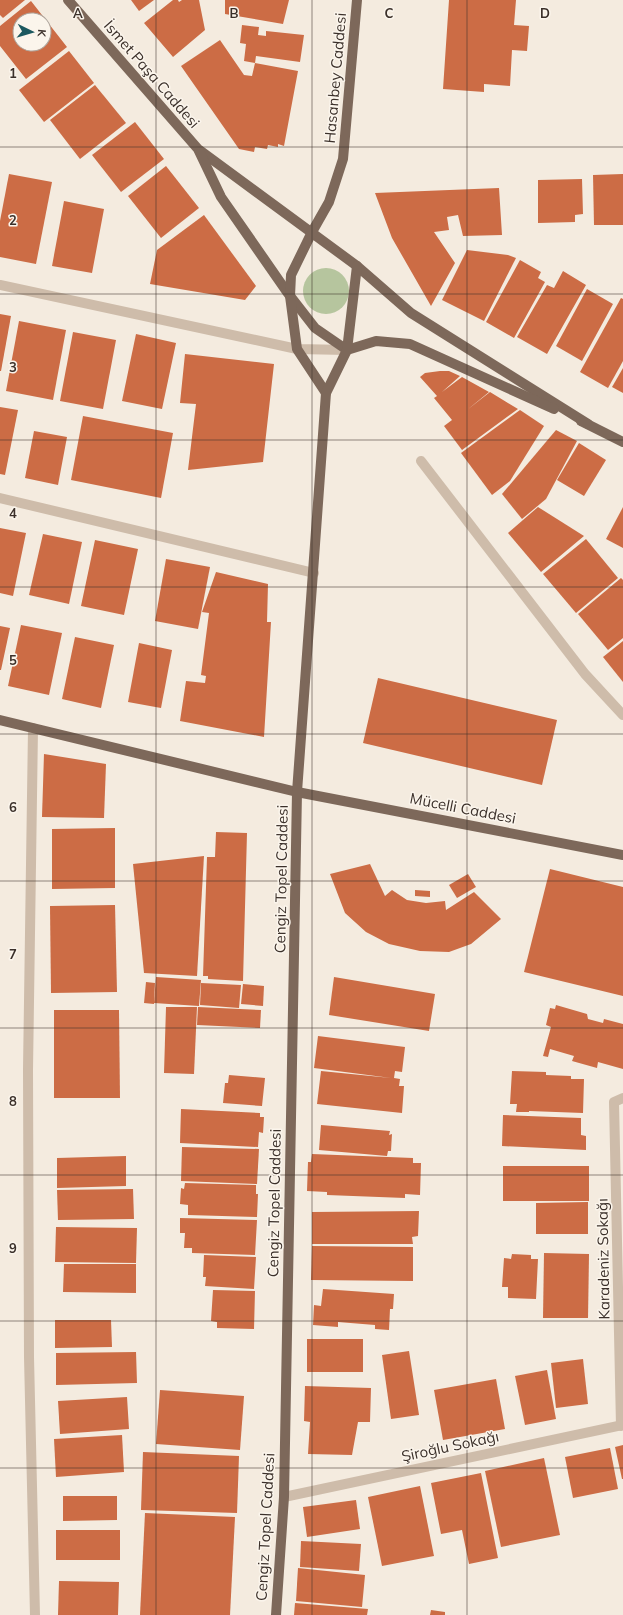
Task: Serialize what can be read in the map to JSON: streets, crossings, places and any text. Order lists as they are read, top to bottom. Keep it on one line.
{"streets":{"main road":["İsmet Paşa Caddesi","Hasanbey Caddesi","Mücelli Caddesi","Cengiz Topel Caddesi"],"street":["Karadeniz Sokağı","Şiroğlu Sokağı"]},"crossings":[["Mücelli Caddesi","Cengiz Topel Caddesi"],["Cengiz Topel Caddesi","Şiroğlu Sokağı"],["Karadeniz Sokağı","Şiroğlu Sokağı"]],"north":"right","grid":{"columns":["A","B","C","D"],"rows":["1","2","3","4","5","6","7","8","9"]}}
